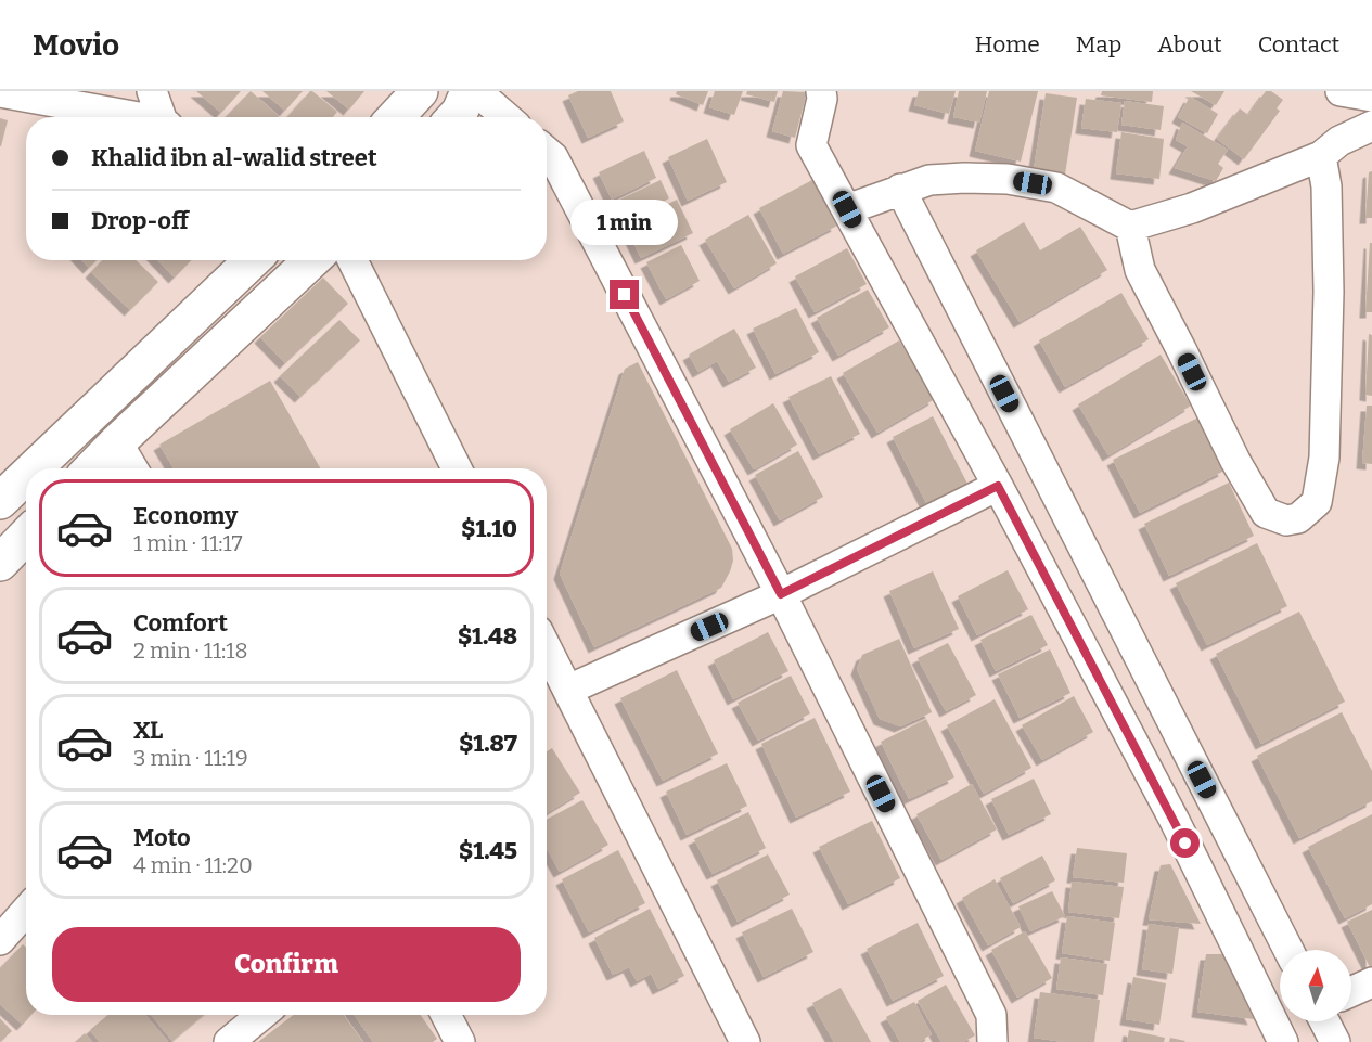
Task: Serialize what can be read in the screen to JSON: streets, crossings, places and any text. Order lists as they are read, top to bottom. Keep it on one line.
{"north":"top","page":{"header":"Movio","nav":["Home","Map","About","Contact"],"banner":["Khalid ibn al-walid street","Drop-off"],"bubble":"1 min","list":[{"name":"Economy","note":"1 min · 11:17","value":"$1.10"},{"name":"Comfort","note":"2 min · 11:18","value":"$1.48"},{"name":"XL","note":"3 min · 11:19","value":"$1.87"},{"name":"Moto","note":"4 min · 11:20","value":"$1.45"}],"buttons":"Confirm"}}
